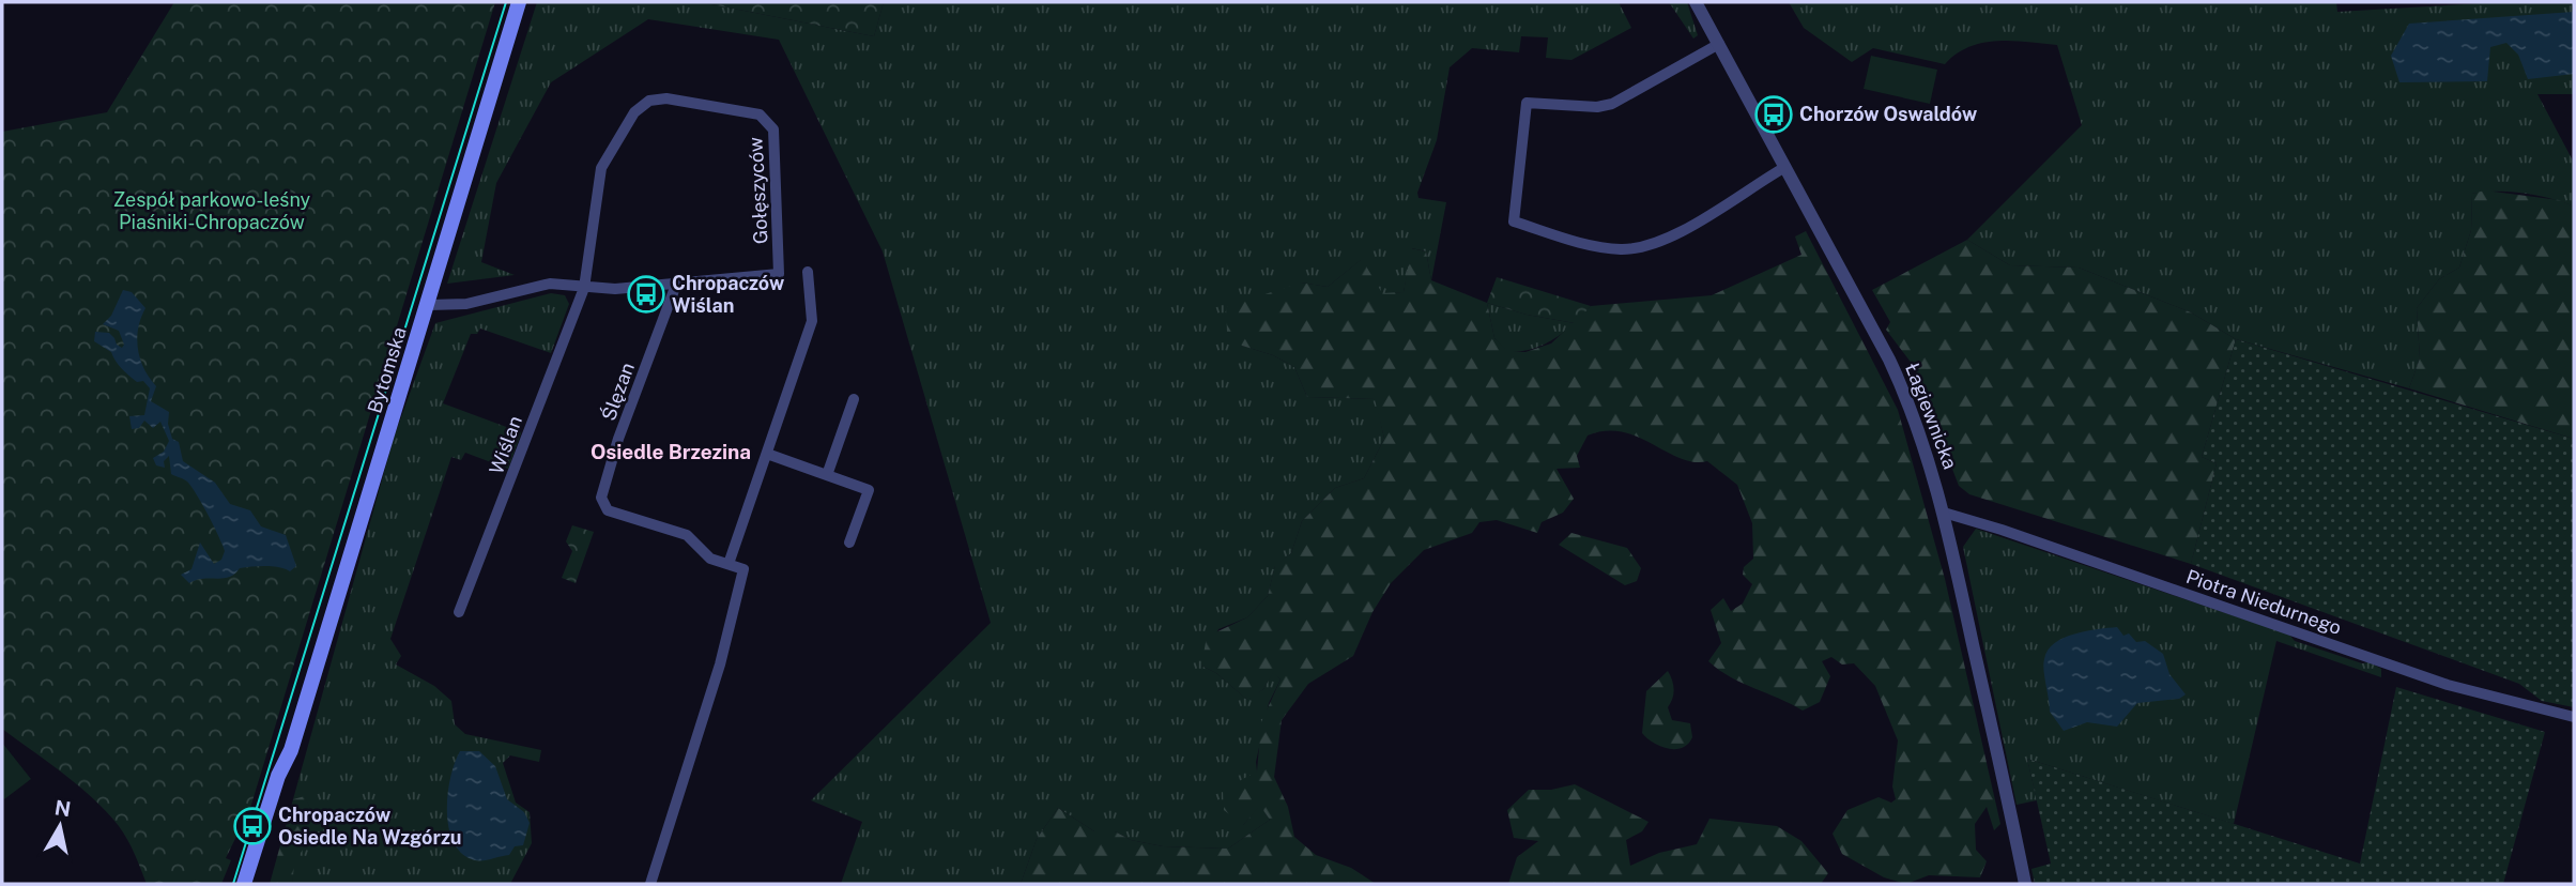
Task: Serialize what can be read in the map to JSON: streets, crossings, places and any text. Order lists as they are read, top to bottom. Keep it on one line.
{"streets":{"main road":["Bytomska"],"street":["Gołęszyców","Ślęzan","Łagiewnicka","Wiślan","Piotra Niedurnego"]},"crossings":[["Gołęszyców","Ślęzan"],["Gołęszyców","Wiślan"],["Łagiewnicka","Piotra Niedurnego"]],"districts":["Osiedle Brzezina"],"parks":["Zespół parkowo-leśny Piaśniki-Chropaczów"],"places":{"bus stop":["Chorzów Oswaldów","Chropaczów Wiślan","Chropaczów Osiedle Na Wzgórzu"]},"north":"top"}
